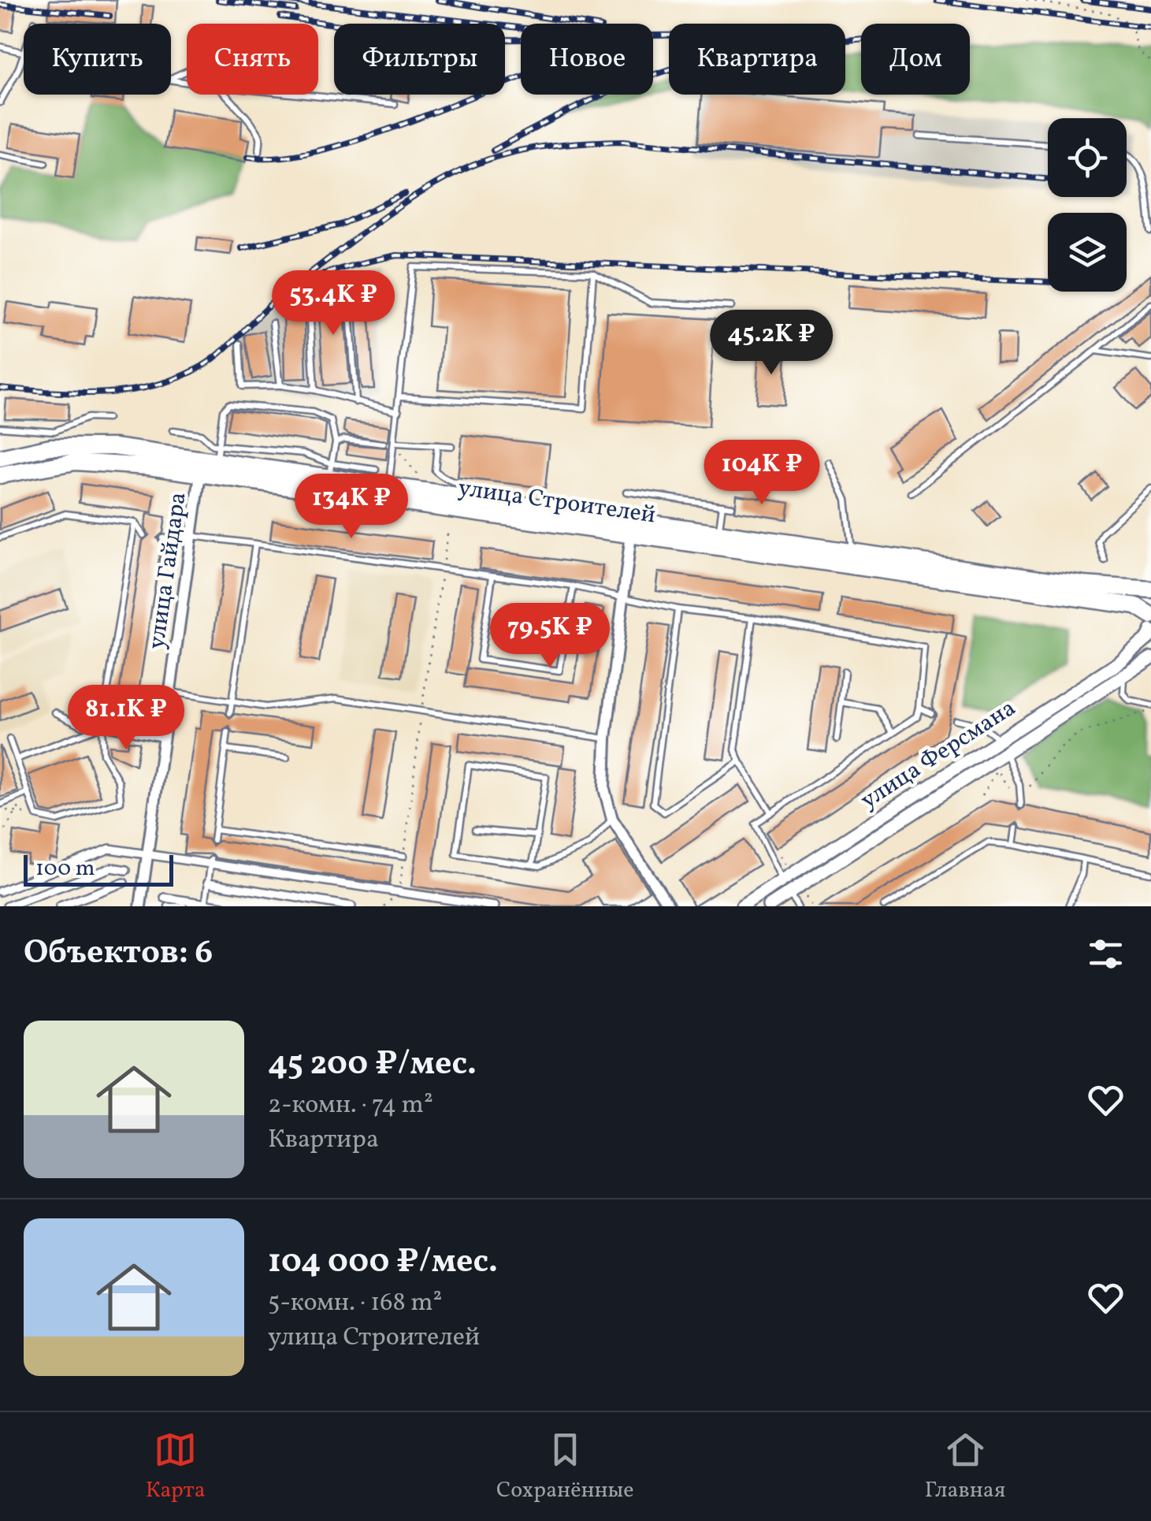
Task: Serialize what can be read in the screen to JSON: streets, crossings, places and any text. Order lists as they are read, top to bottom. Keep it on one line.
{"streets":{"main road":["улица Строителей"],"street":["улица Гайдара","улица Ферсмана"]},"crossings":[["улица Строителей","улица Гайдара"]],"scale_bar":"100 m","page":{"chip":["Купить","Снять","Фильтры","Новое","Квартира","Дом"],"price":["53.4K ₽","45.2K ₽","104K ₽","134K ₽","79.5K ₽","81.1K ₽"],"scale":"100 m","heading":"Объектов: 6","list":[{"name":"45 200 ₽/мес.","note":"2-комн. · 74 m² · Квартира"},{"name":"104 000 ₽/мес.","note":"5-комн. · 168 m² · улица Строителей"}],"tabs":["Карта","Сохранённые","Главная"]}}
